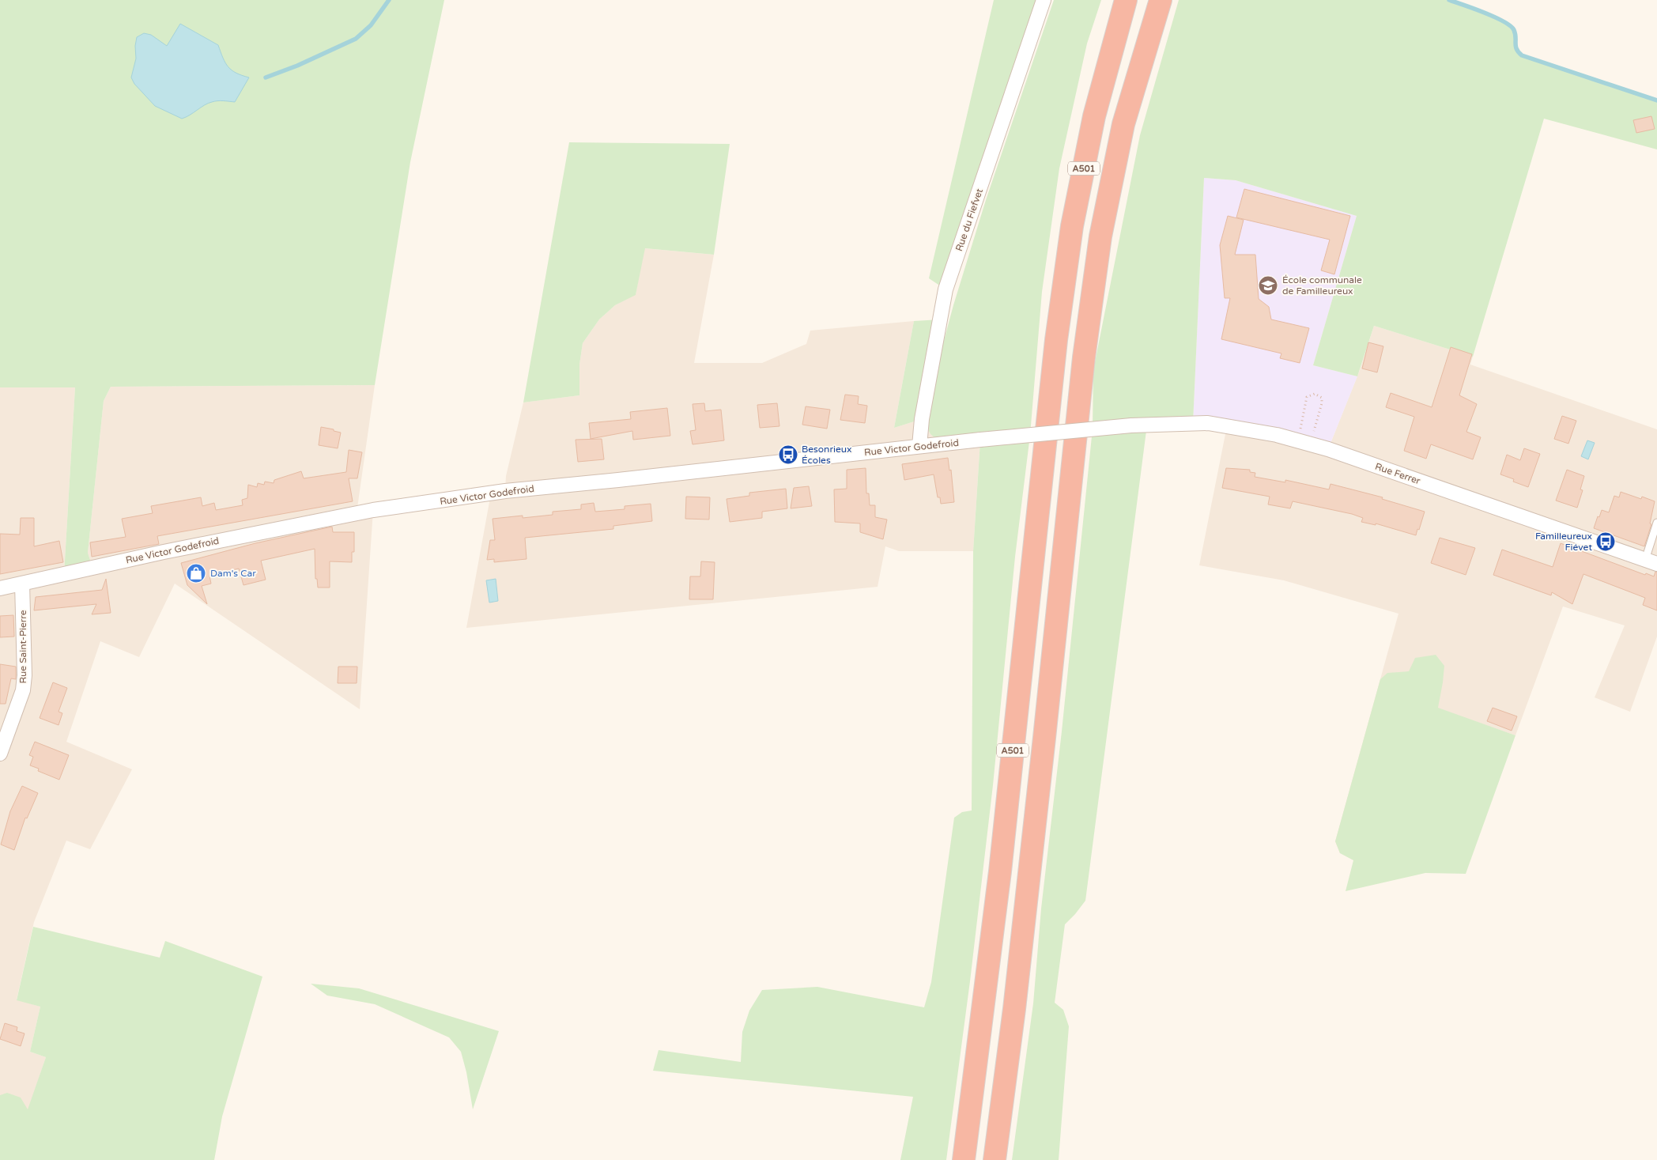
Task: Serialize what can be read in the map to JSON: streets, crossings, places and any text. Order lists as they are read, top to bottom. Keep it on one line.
{"streets":{"highway":["A501"],"street":["Rue du Fiefvet","Rue Victor Godefroid","Rue Ferrer","Rue Saint-Pierre"]},"crossings":[["Rue du Fiefvet","Rue Victor Godefroid"],["Rue Victor Godefroid","Rue Ferrer"],["Rue Victor Godefroid","Rue Saint-Pierre"]],"places":{"school or university":["École communale de Familleureux"],"bus stop":["Besonrieux Écoles","Familleureux Fiévet"],"shop":["Dam's Car"]}}
